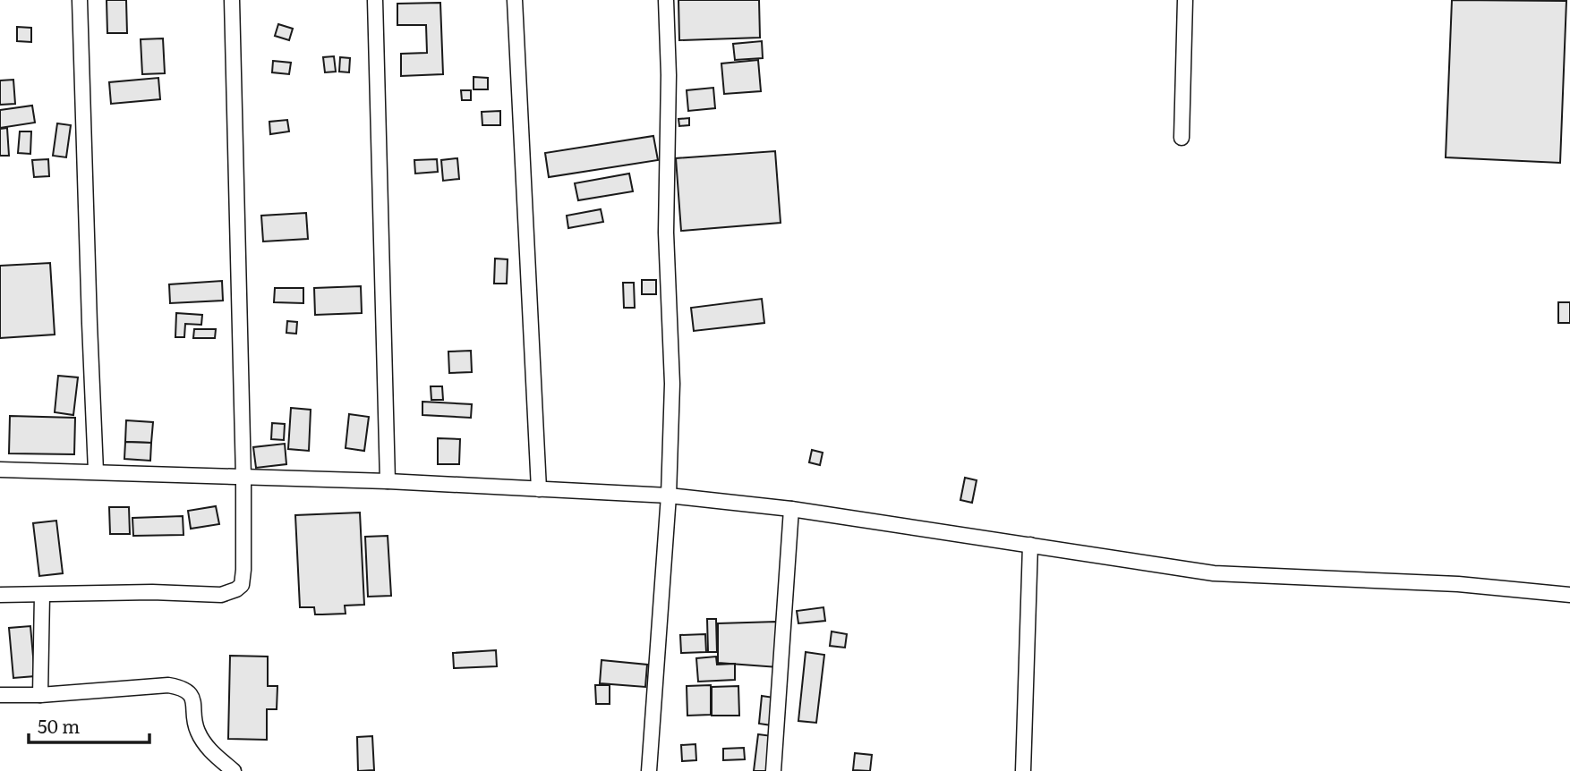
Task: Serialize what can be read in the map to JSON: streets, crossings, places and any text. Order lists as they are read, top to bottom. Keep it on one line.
{"scale_bar":"50 m"}
